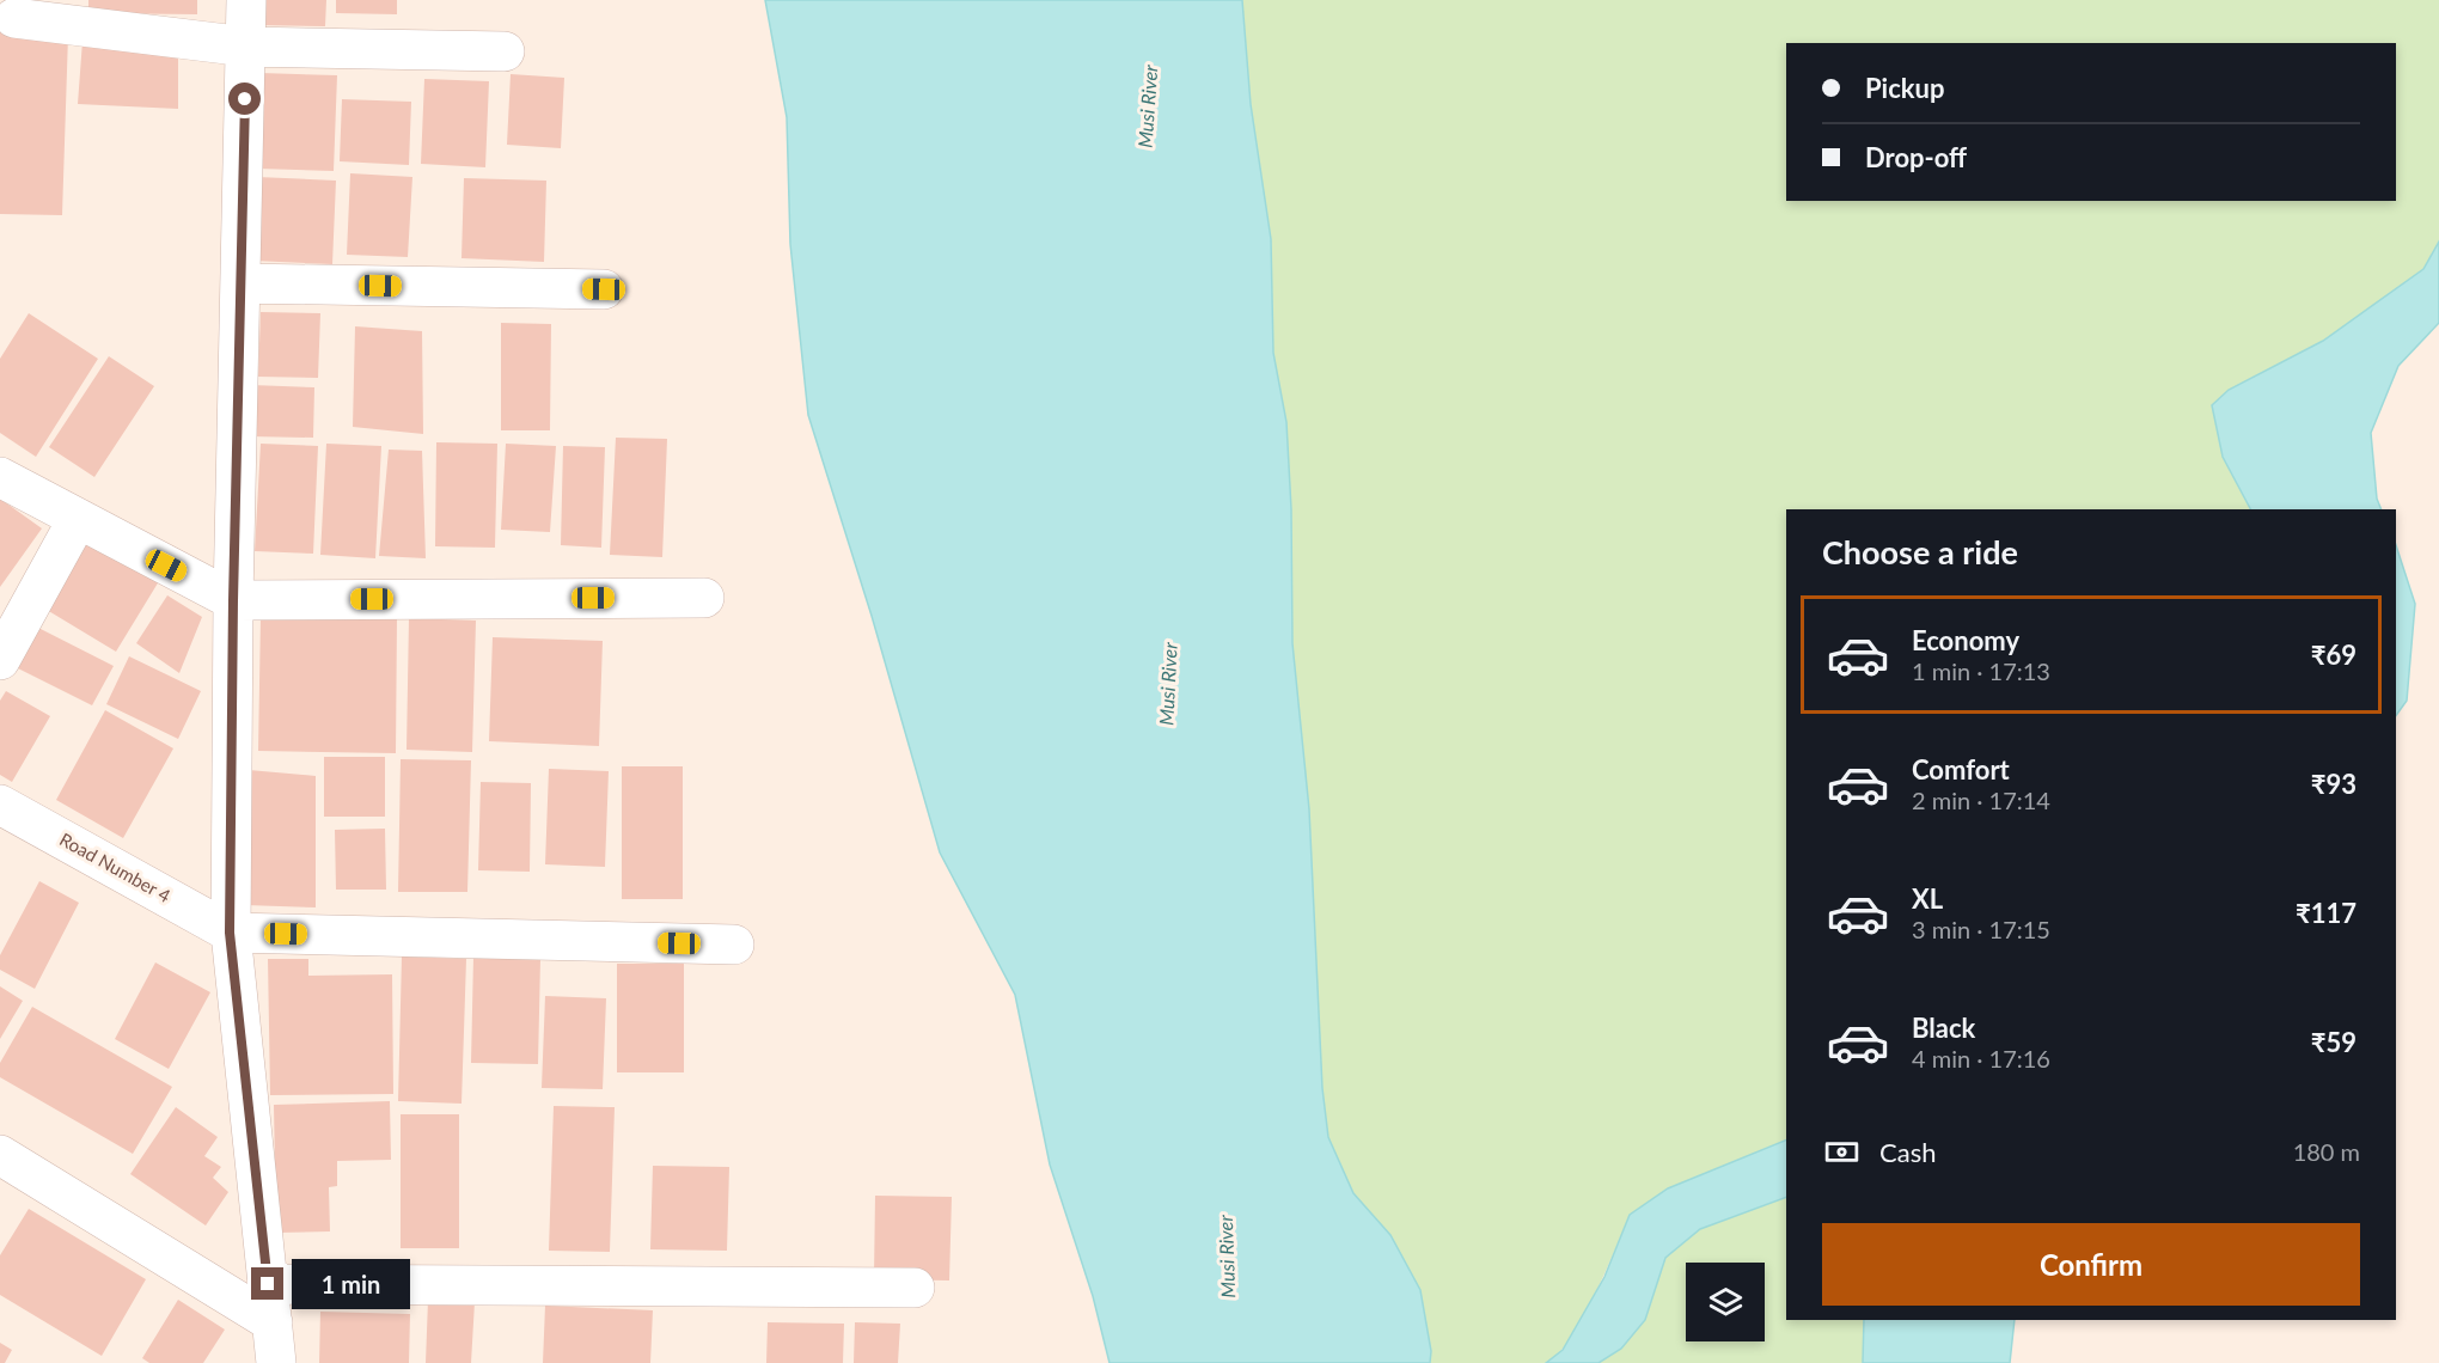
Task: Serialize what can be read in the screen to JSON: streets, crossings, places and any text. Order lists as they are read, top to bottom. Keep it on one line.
{"streets":{"street":["Road Number 4"]},"water":["Musi River"],"page":{"banner":["Pickup","Drop-off"],"heading":"Choose a ride","list":[{"name":"Economy","note":"1 min · 17:13","value":"₹69"},{"name":"Comfort","note":"2 min · 17:14","value":"₹93"},{"name":"XL","note":"3 min · 17:15","value":"₹117"},{"name":"Black","note":"4 min · 17:16","value":"₹59"}],"pay":["Cash","180 m"],"buttons":"Confirm","bubble":"1 min"}}
